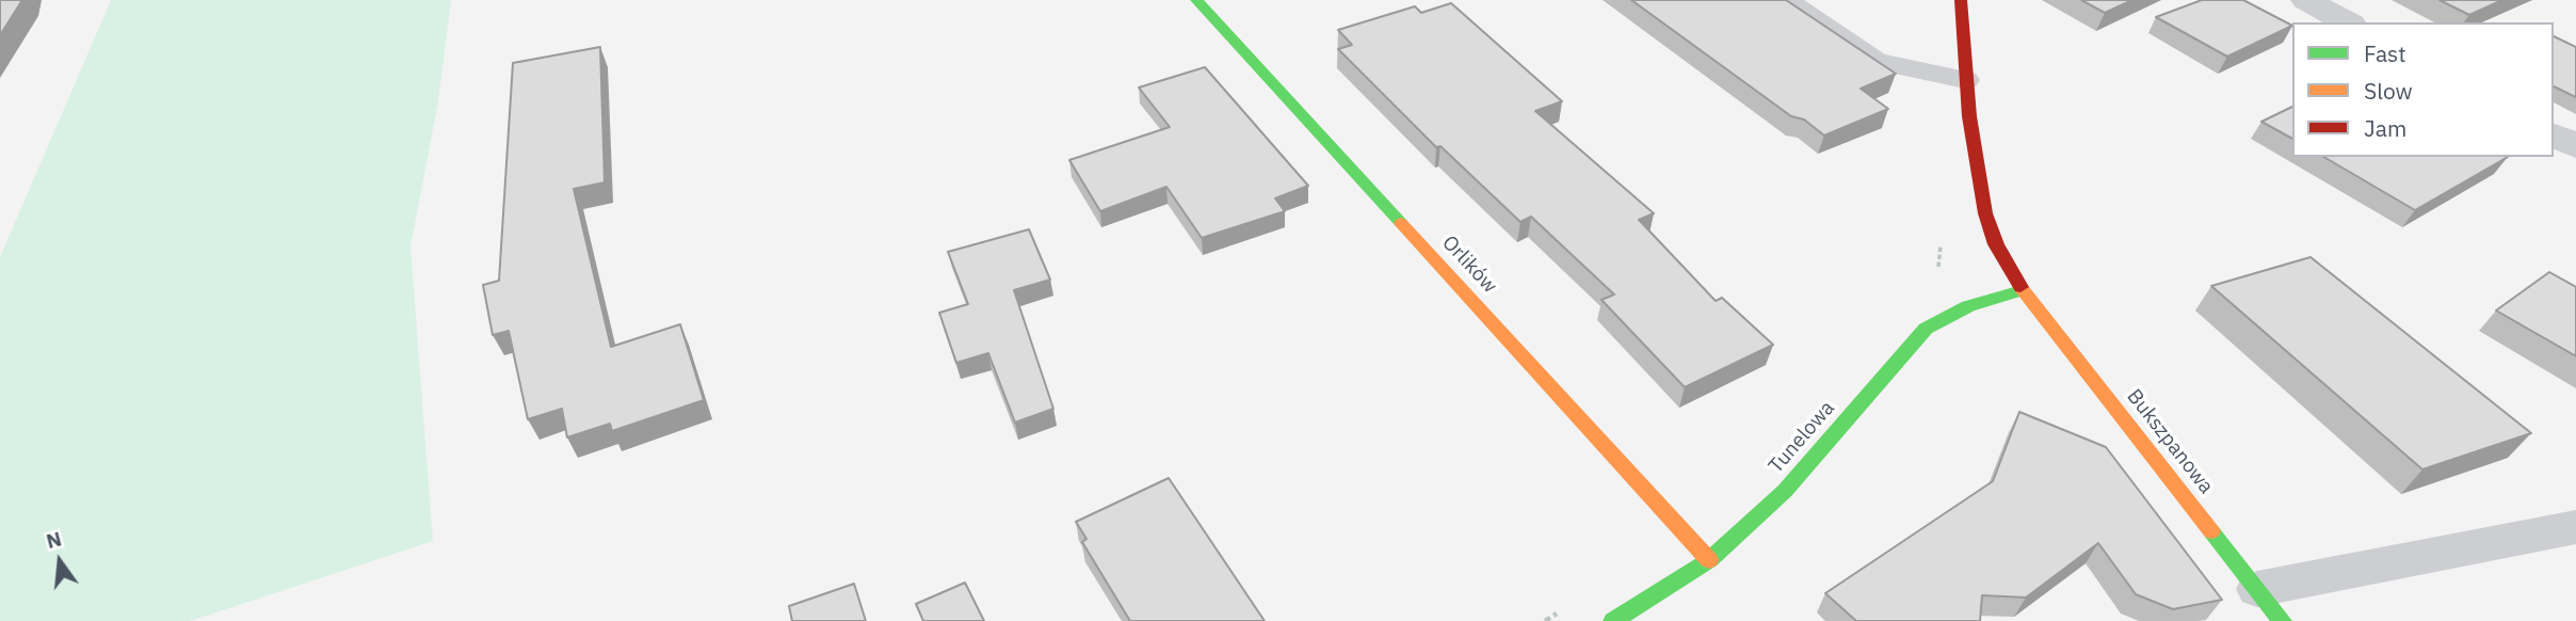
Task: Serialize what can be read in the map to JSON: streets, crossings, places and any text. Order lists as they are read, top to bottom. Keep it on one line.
{"streets":{"street":["Orlików","Tunelowa","Bukszpanowa"]},"crossings":[["Orlików","Tunelowa"],["Tunelowa","Bukszpanowa"]],"legend":["Fast","Slow","Jam"],"north":"top"}
